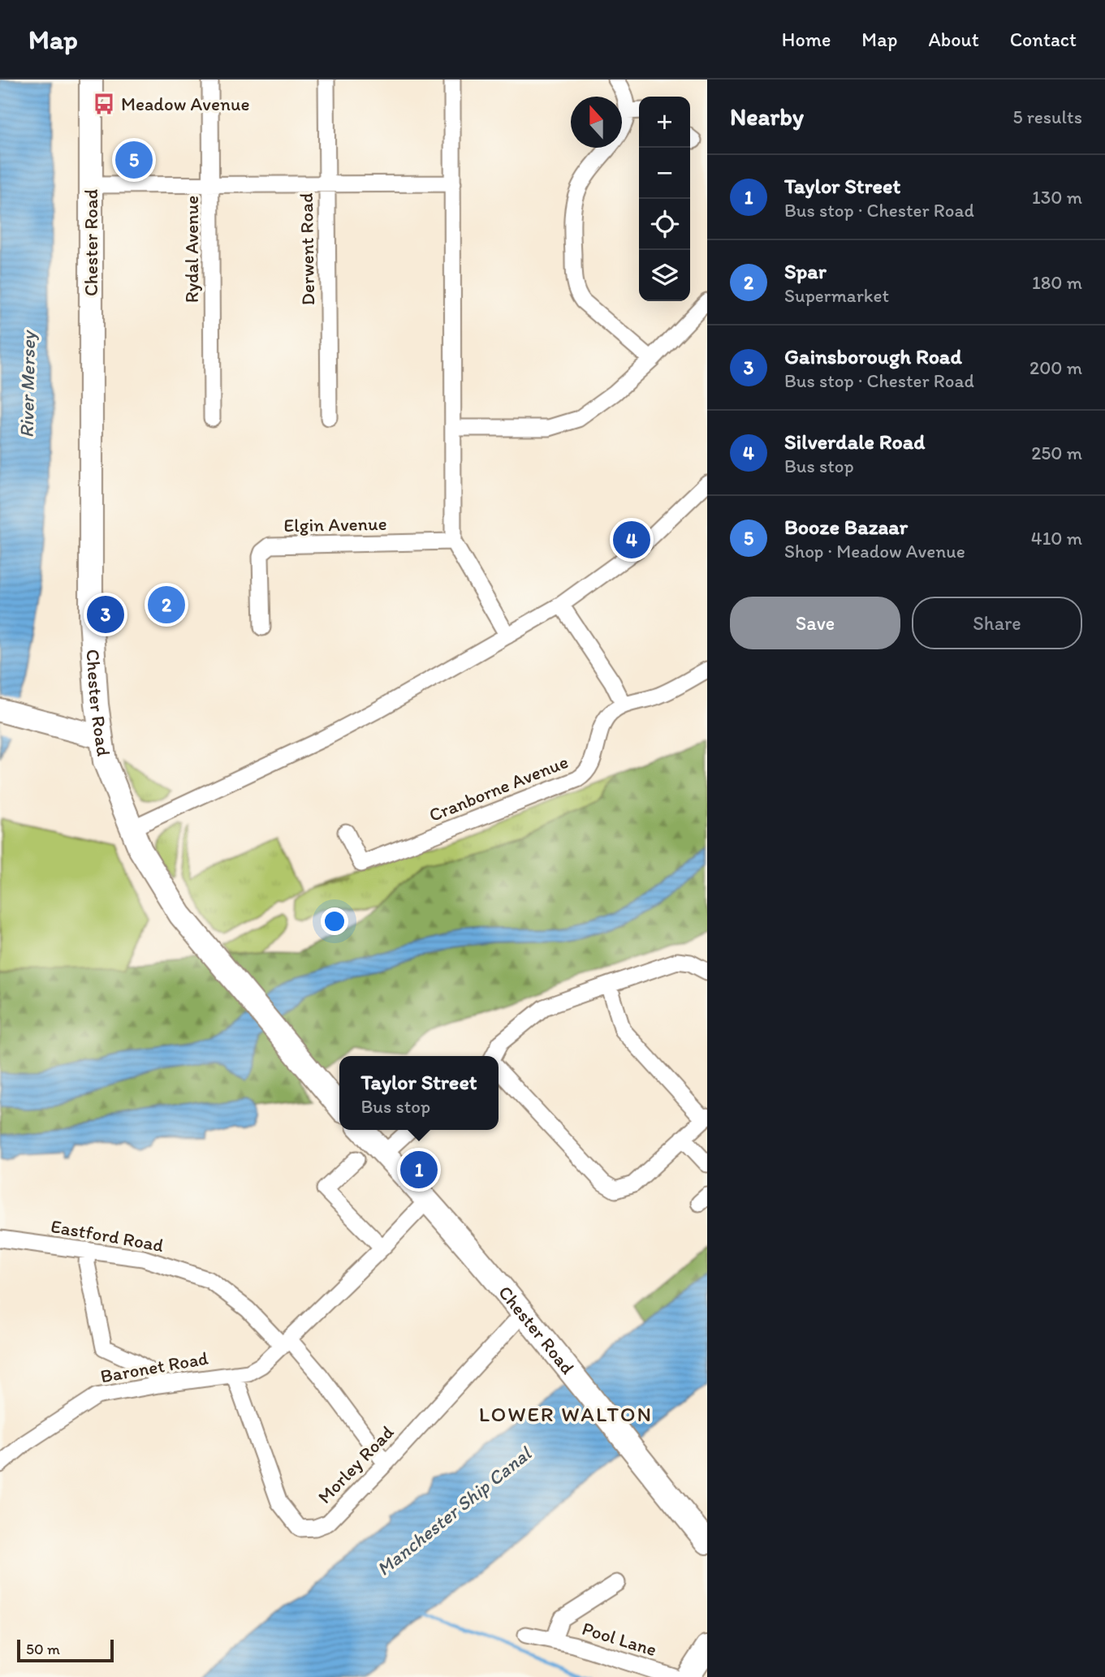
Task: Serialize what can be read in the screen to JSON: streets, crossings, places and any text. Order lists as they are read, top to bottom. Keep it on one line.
{"streets":{"highway":["Chester Road"],"street":["Rydal Avenue","Derwent Road","Elgin Avenue","Cranborne Avenue","Eastford Road","Baronet Road","Morley Road","Pool Lane"]},"crossings":[["Chester Road","Baronet Road"],["Chester Road","Morley Road"],["Eastford Road","Baronet Road"],["Eastford Road","Morley Road"],["Baronet Road","Morley Road"]],"districts":["LOWER WALTON"],"water":["River Mersey","Manchester Ship Canal"],"places":{"bus stop":["Meadow Avenue"]},"scale_bar":"50 m","north":"top","page":{"header":"Map","nav":["Home","Map","About","Contact"],"heading":["Nearby","5 results"],"map_buttons":["+","−"],"pins":["5","4","2","3","1"],"list":[{"mark":"1","name":"Taylor Street","note":"Bus stop · Chester Road","value":"130 m"},{"mark":"2","name":"Spar","note":"Supermarket","value":"180 m"},{"mark":"3","name":"Gainsborough Road","note":"Bus stop · Chester Road","value":"200 m"},{"mark":"4","name":"Silverdale Road","note":"Bus stop","value":"250 m"},{"mark":"5","name":"Booze Bazaar","note":"Shop · Meadow Avenue","value":"410 m"}],"buttons":["Save","Share"],"popup":["Taylor Street","Bus stop"],"scale":"50 m"}}
